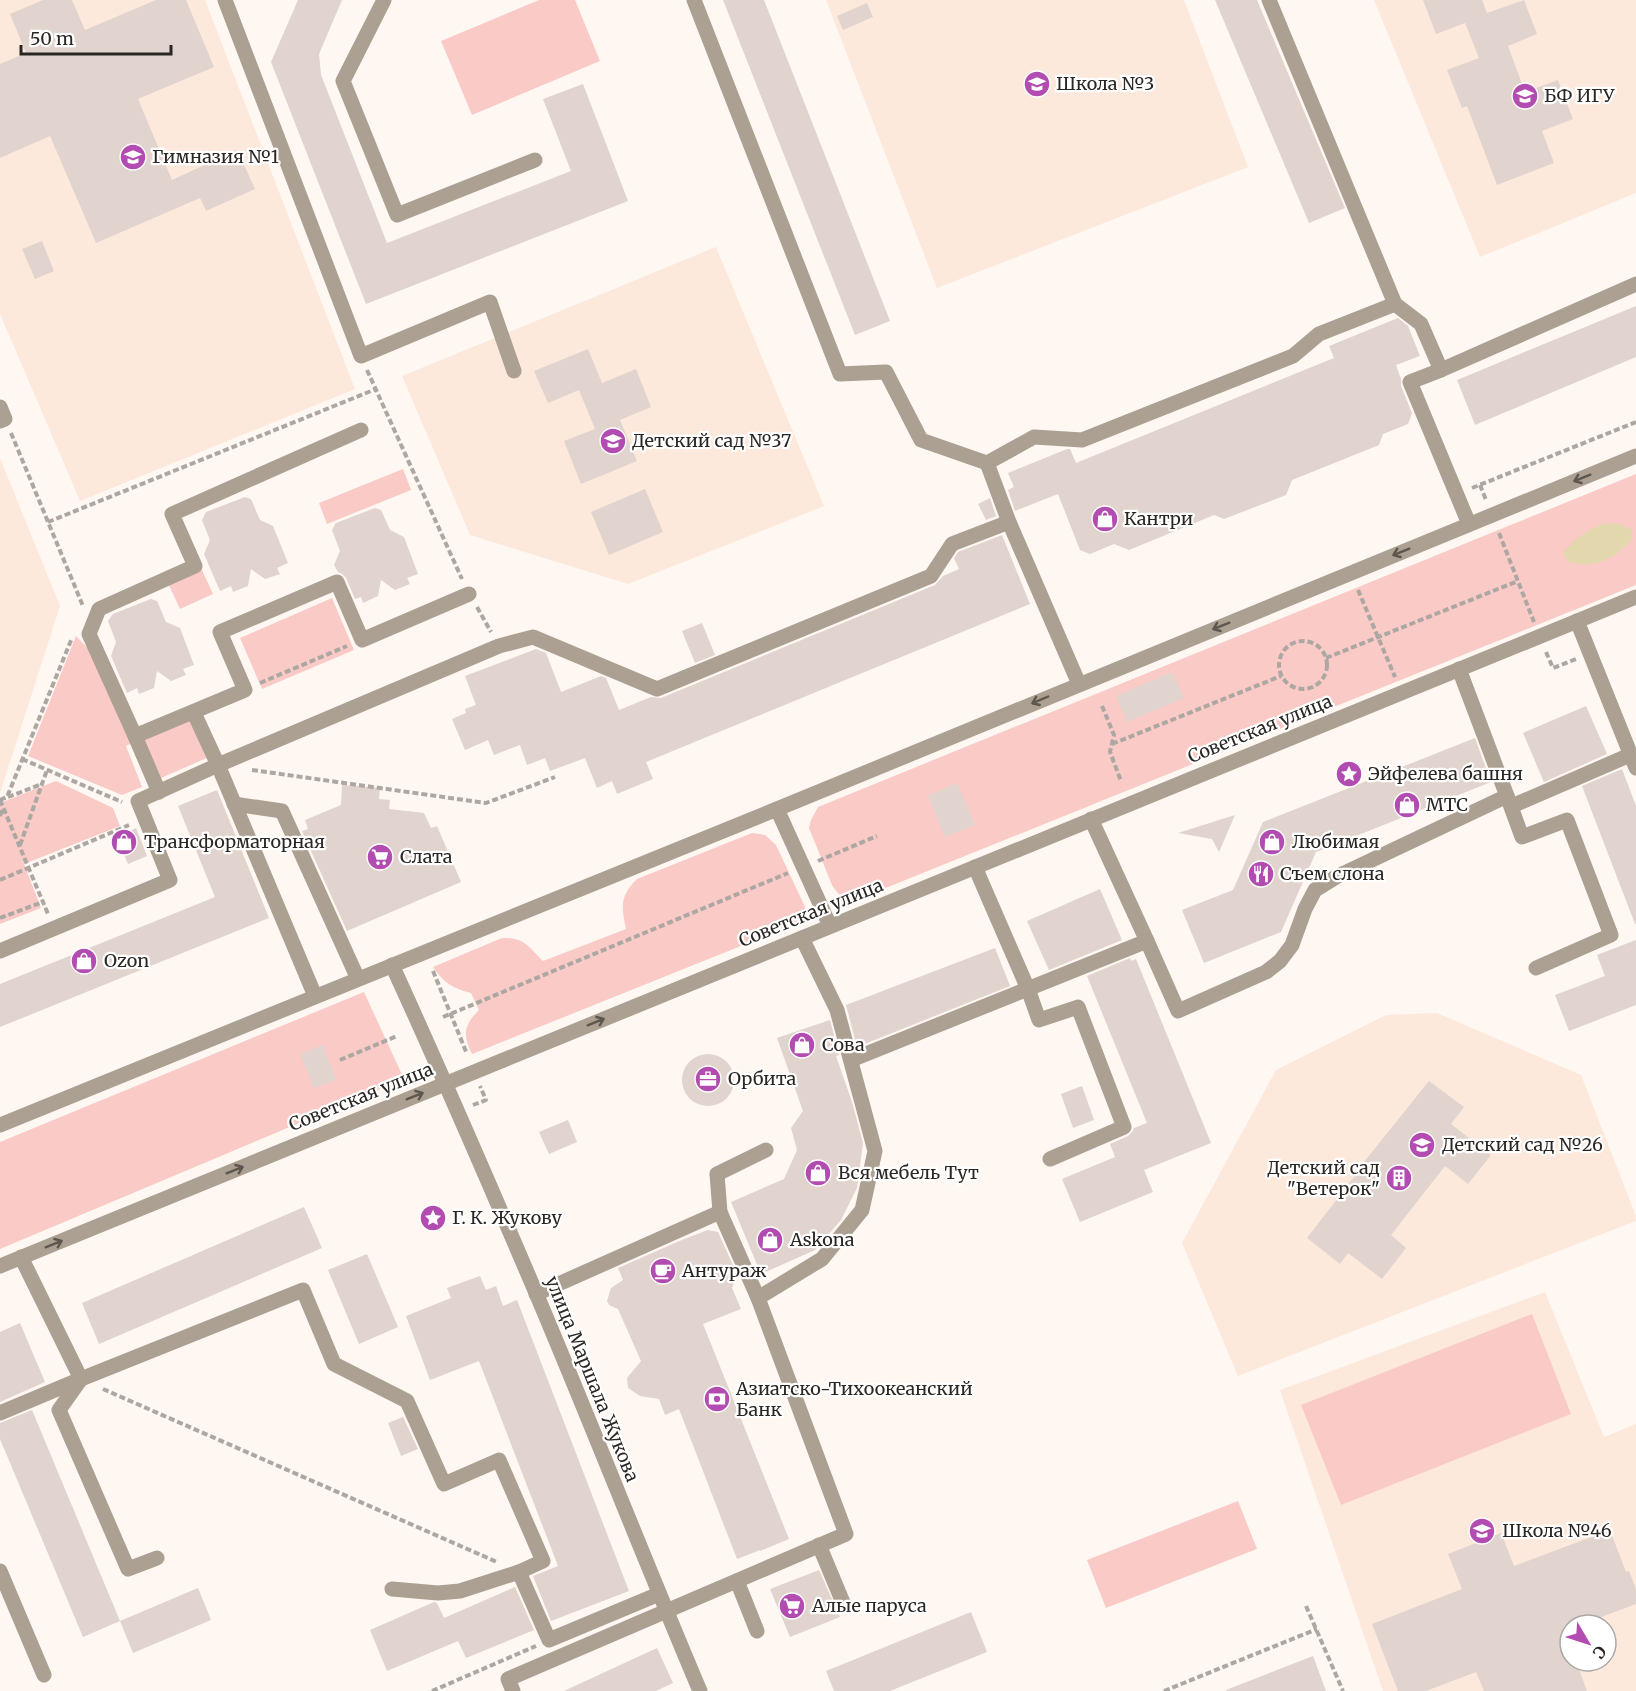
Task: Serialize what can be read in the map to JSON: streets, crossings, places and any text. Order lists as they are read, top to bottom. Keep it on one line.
{"streets":{"street":["Советская улица","улица Маршала Жукова"]},"crossings":[["Советская улица","улица Маршала Жукова"]],"places":{"school or university":["Школа №3","БФ ИГУ","Гимназия №1","Детский сад №37","Детский сад №26","Школа №46"],"shop":["Кантри","МТС","Трансформаторная","Любимая","Ozon","Сова","Вся мебель Тут","Askona"],"place":["Эйфелева башня","Г. К. Жукову"],"supermarket":["Слата","Алые паруса"],"restaurant":["Съем слона"],"office":["Орбита"],"building":["Детский сад \"Ветерок\""],"cafe":["Антураж"],"bank":["Азиатско-Тихоокеанский Банк"]},"scale_bar":"50 m","north":"bottom right"}
